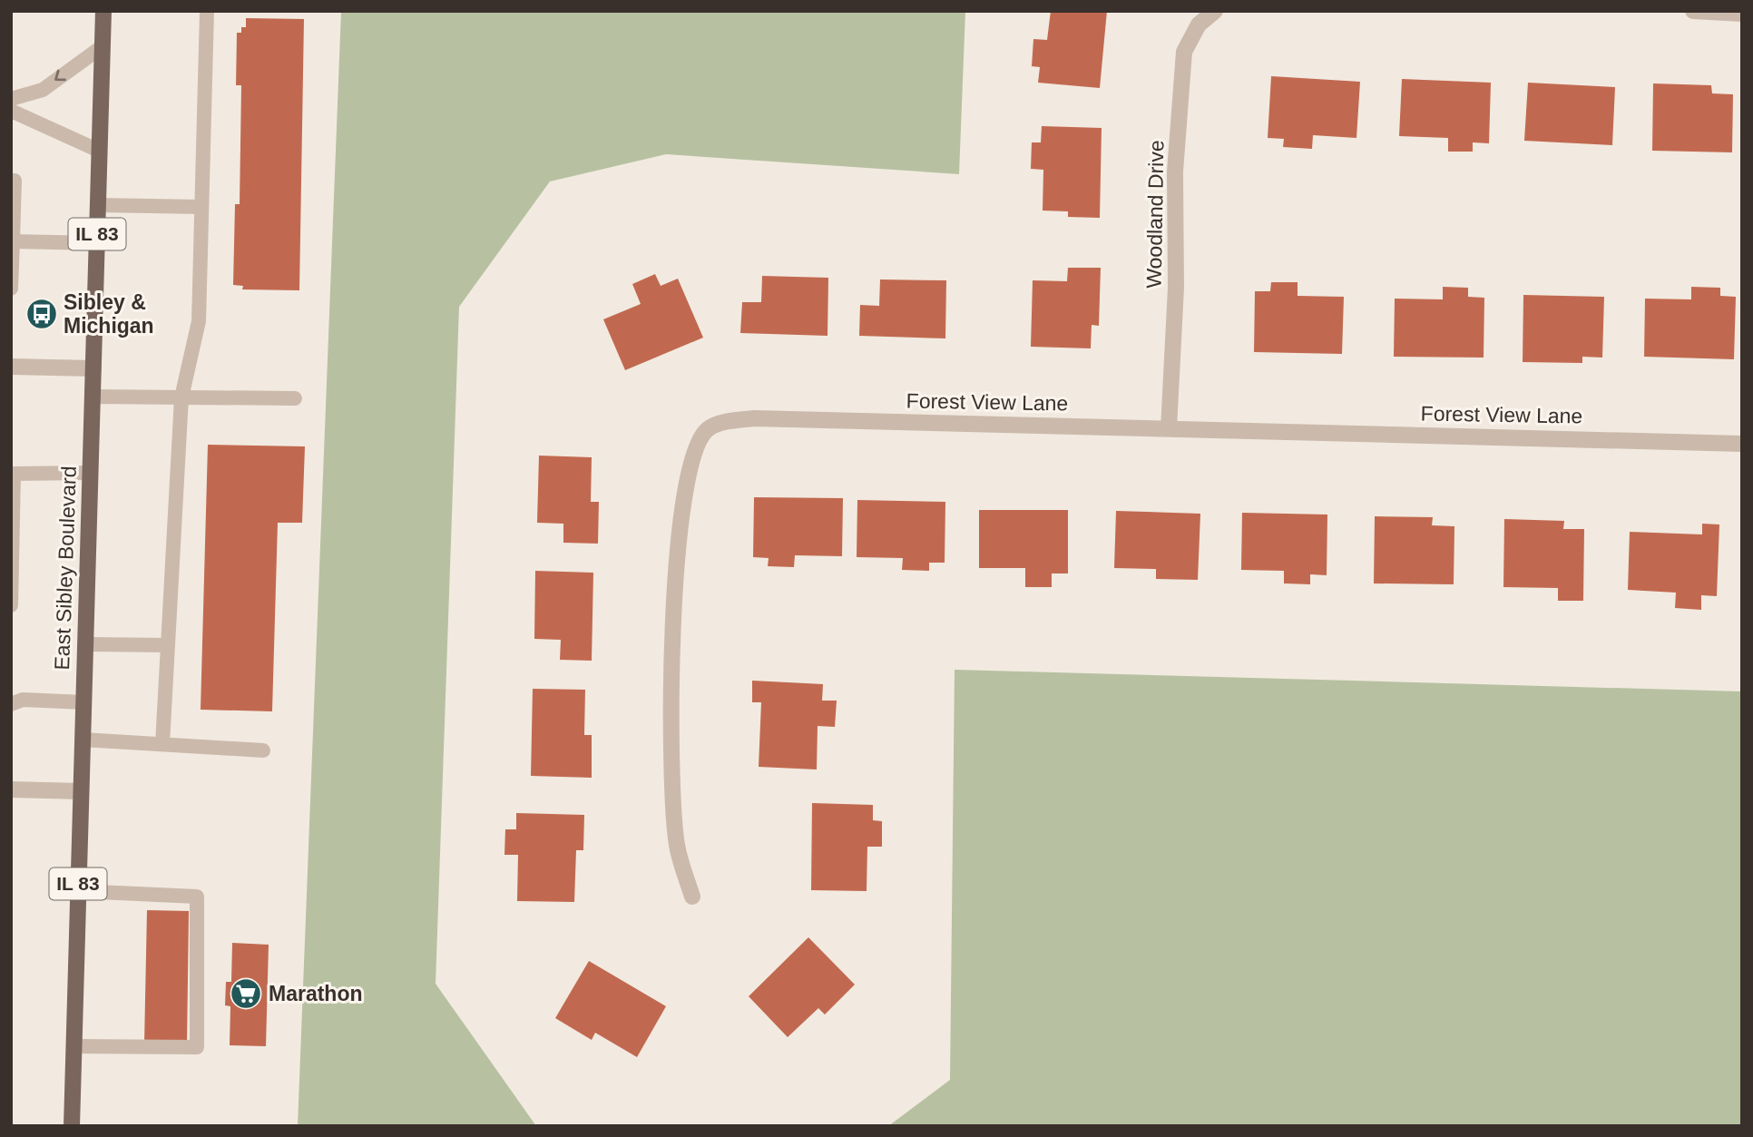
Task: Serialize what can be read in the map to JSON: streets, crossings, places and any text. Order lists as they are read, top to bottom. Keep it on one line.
{"streets":{"main road":["IL 83","East Sibley Boulevard"],"street":["Woodland Drive","Forest View Lane"]},"crossings":[["Woodland Drive","Forest View Lane"]],"places":{"bus stop":["Sibley & Michigan"],"supermarket":["Marathon"]}}
